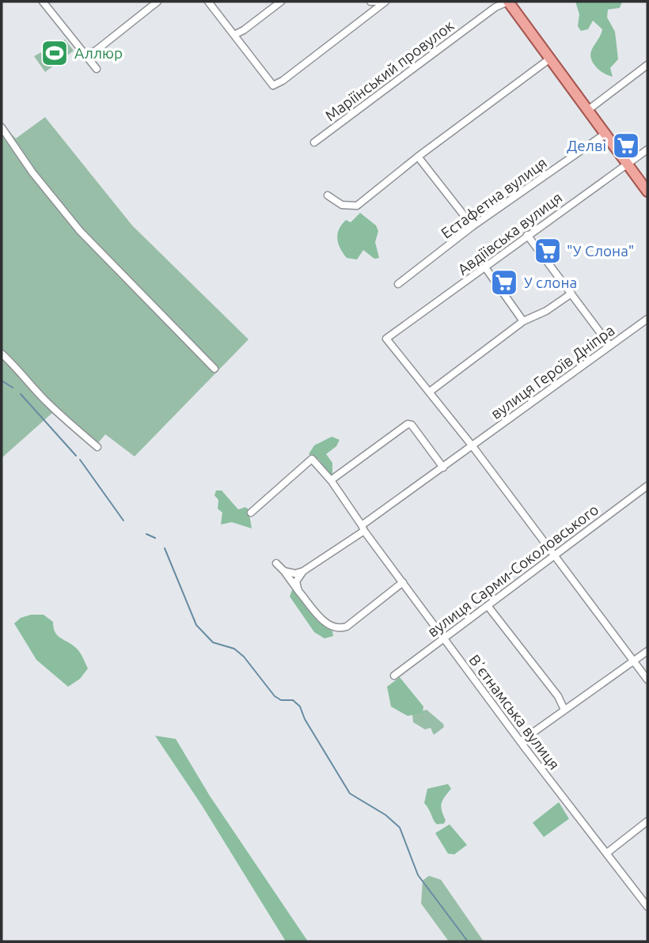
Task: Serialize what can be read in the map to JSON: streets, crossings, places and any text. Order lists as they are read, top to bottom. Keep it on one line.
{"streets":{"street":["Маріїнський провулок","Естафетна вулиця","Авдіївська вулиця","вулиця Героїв Дніпра","вулиця Сарми-Соколовського","Вʼєтнамська вулиця"]},"crossings":[["вулиця Героїв Дніпра","Вʼєтнамська вулиця"],["вулиця Сарми-Соколовського","Вʼєтнамська вулиця"]],"places":{"sports":["Аллюр"],"supermarket":["Делві","\"У Слона\"","У слона"]}}
